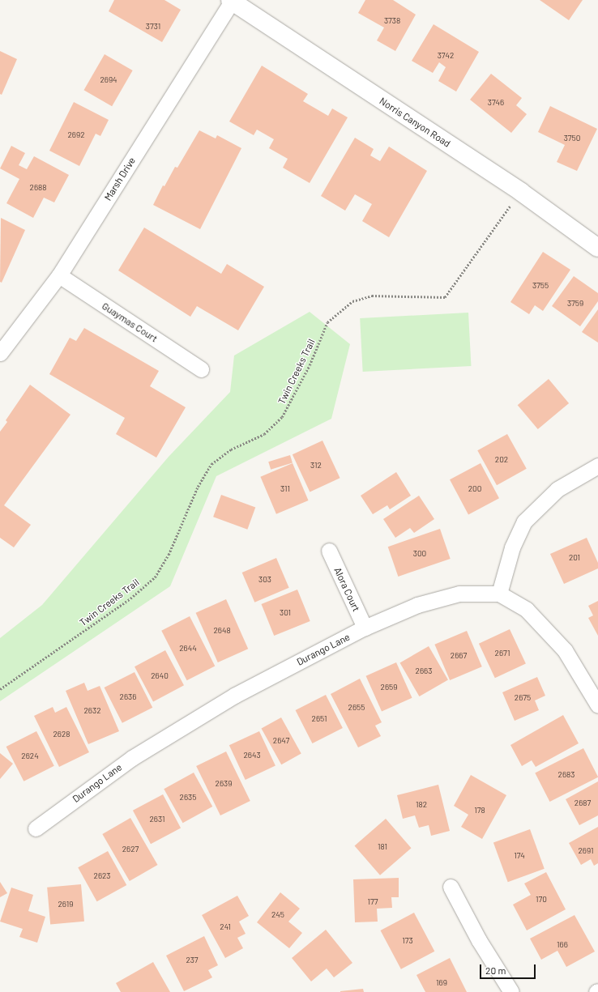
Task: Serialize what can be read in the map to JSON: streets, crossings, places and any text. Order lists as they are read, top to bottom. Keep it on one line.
{"streets":{"street":["Norris Canyon Road","Marsh Drive","Guaymas Court","Alora Court","Durango Lane"],"path":["Twin Creeks Trail"]},"crossings":[["Norris Canyon Road","Marsh Drive"],["Norris Canyon Road","Twin Creeks Trail"],["Marsh Drive","Guaymas Court"],["Alora Court","Durango Lane"]],"house_numbers":["3738","3731","3742","2694","3746","2692","3750","2688","3755","3759","202","312","311","200","300","201","303","301","2648","2644","2671","2667","2663","2640","2659","2636","2675","2655","2632","2651","2628","2647","2643","2624","2683","2639","2635","2687","182","178","2631","181","2627","2691","174","2623","170","177","2619","245","241","173","166","237","169"],"scale_bar":"20 m"}
